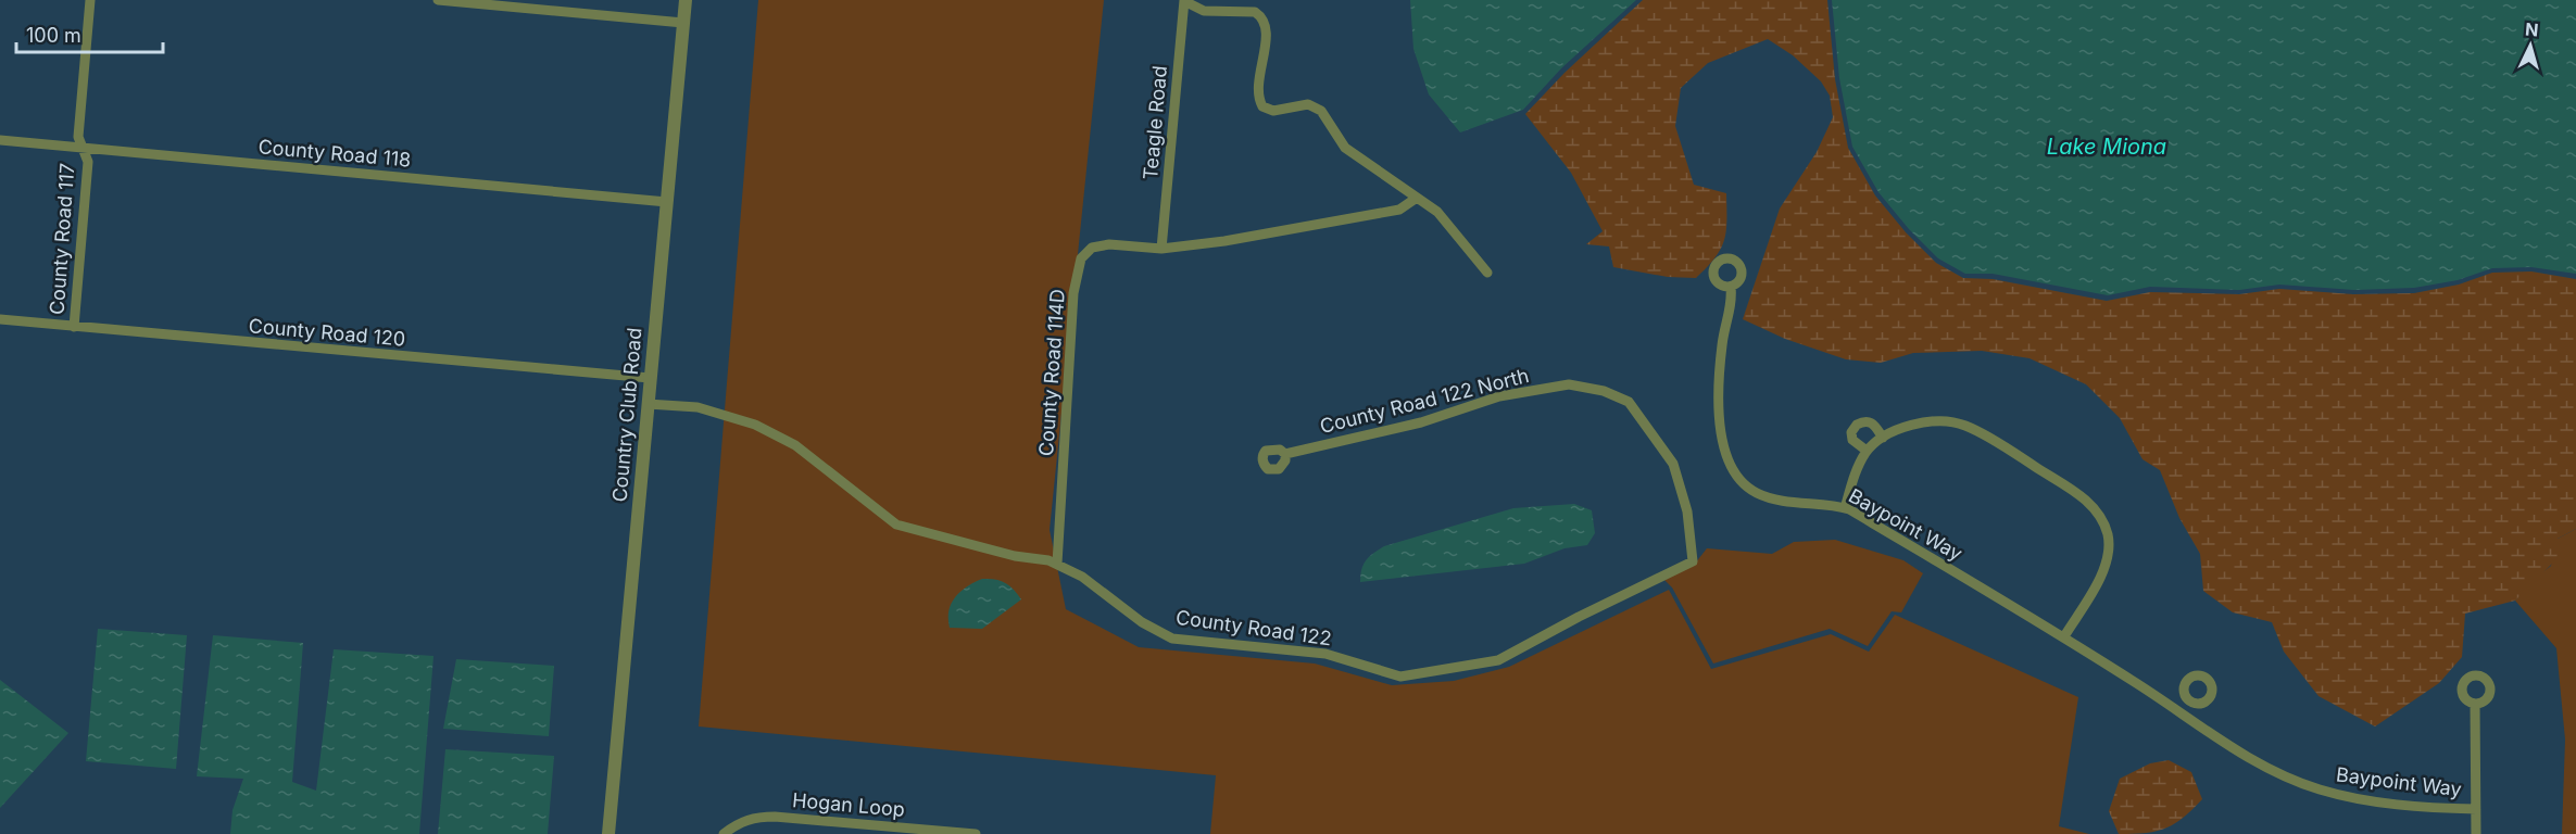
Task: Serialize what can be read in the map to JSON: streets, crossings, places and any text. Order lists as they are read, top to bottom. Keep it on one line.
{"streets":{"street":["Teagle Road","County Road 118","County Road 117","County Road 120","County Road 114D","County Road 122 North","Country Club Road","Baypoint Way","County Road 122","Hogan Loop"]},"crossings":[["Teagle Road","County Road 114D"],["County Road 118","County Road 117"],["County Road 118","Country Club Road"],["County Road 117","County Road 120"],["County Road 120","Country Club Road"],["County Road 114D","County Road 122"],["County Road 122 North","County Road 122"],["Country Club Road","County Road 122"]],"water":["Lake Miona"],"scale_bar":"100 m","north":"top"}
